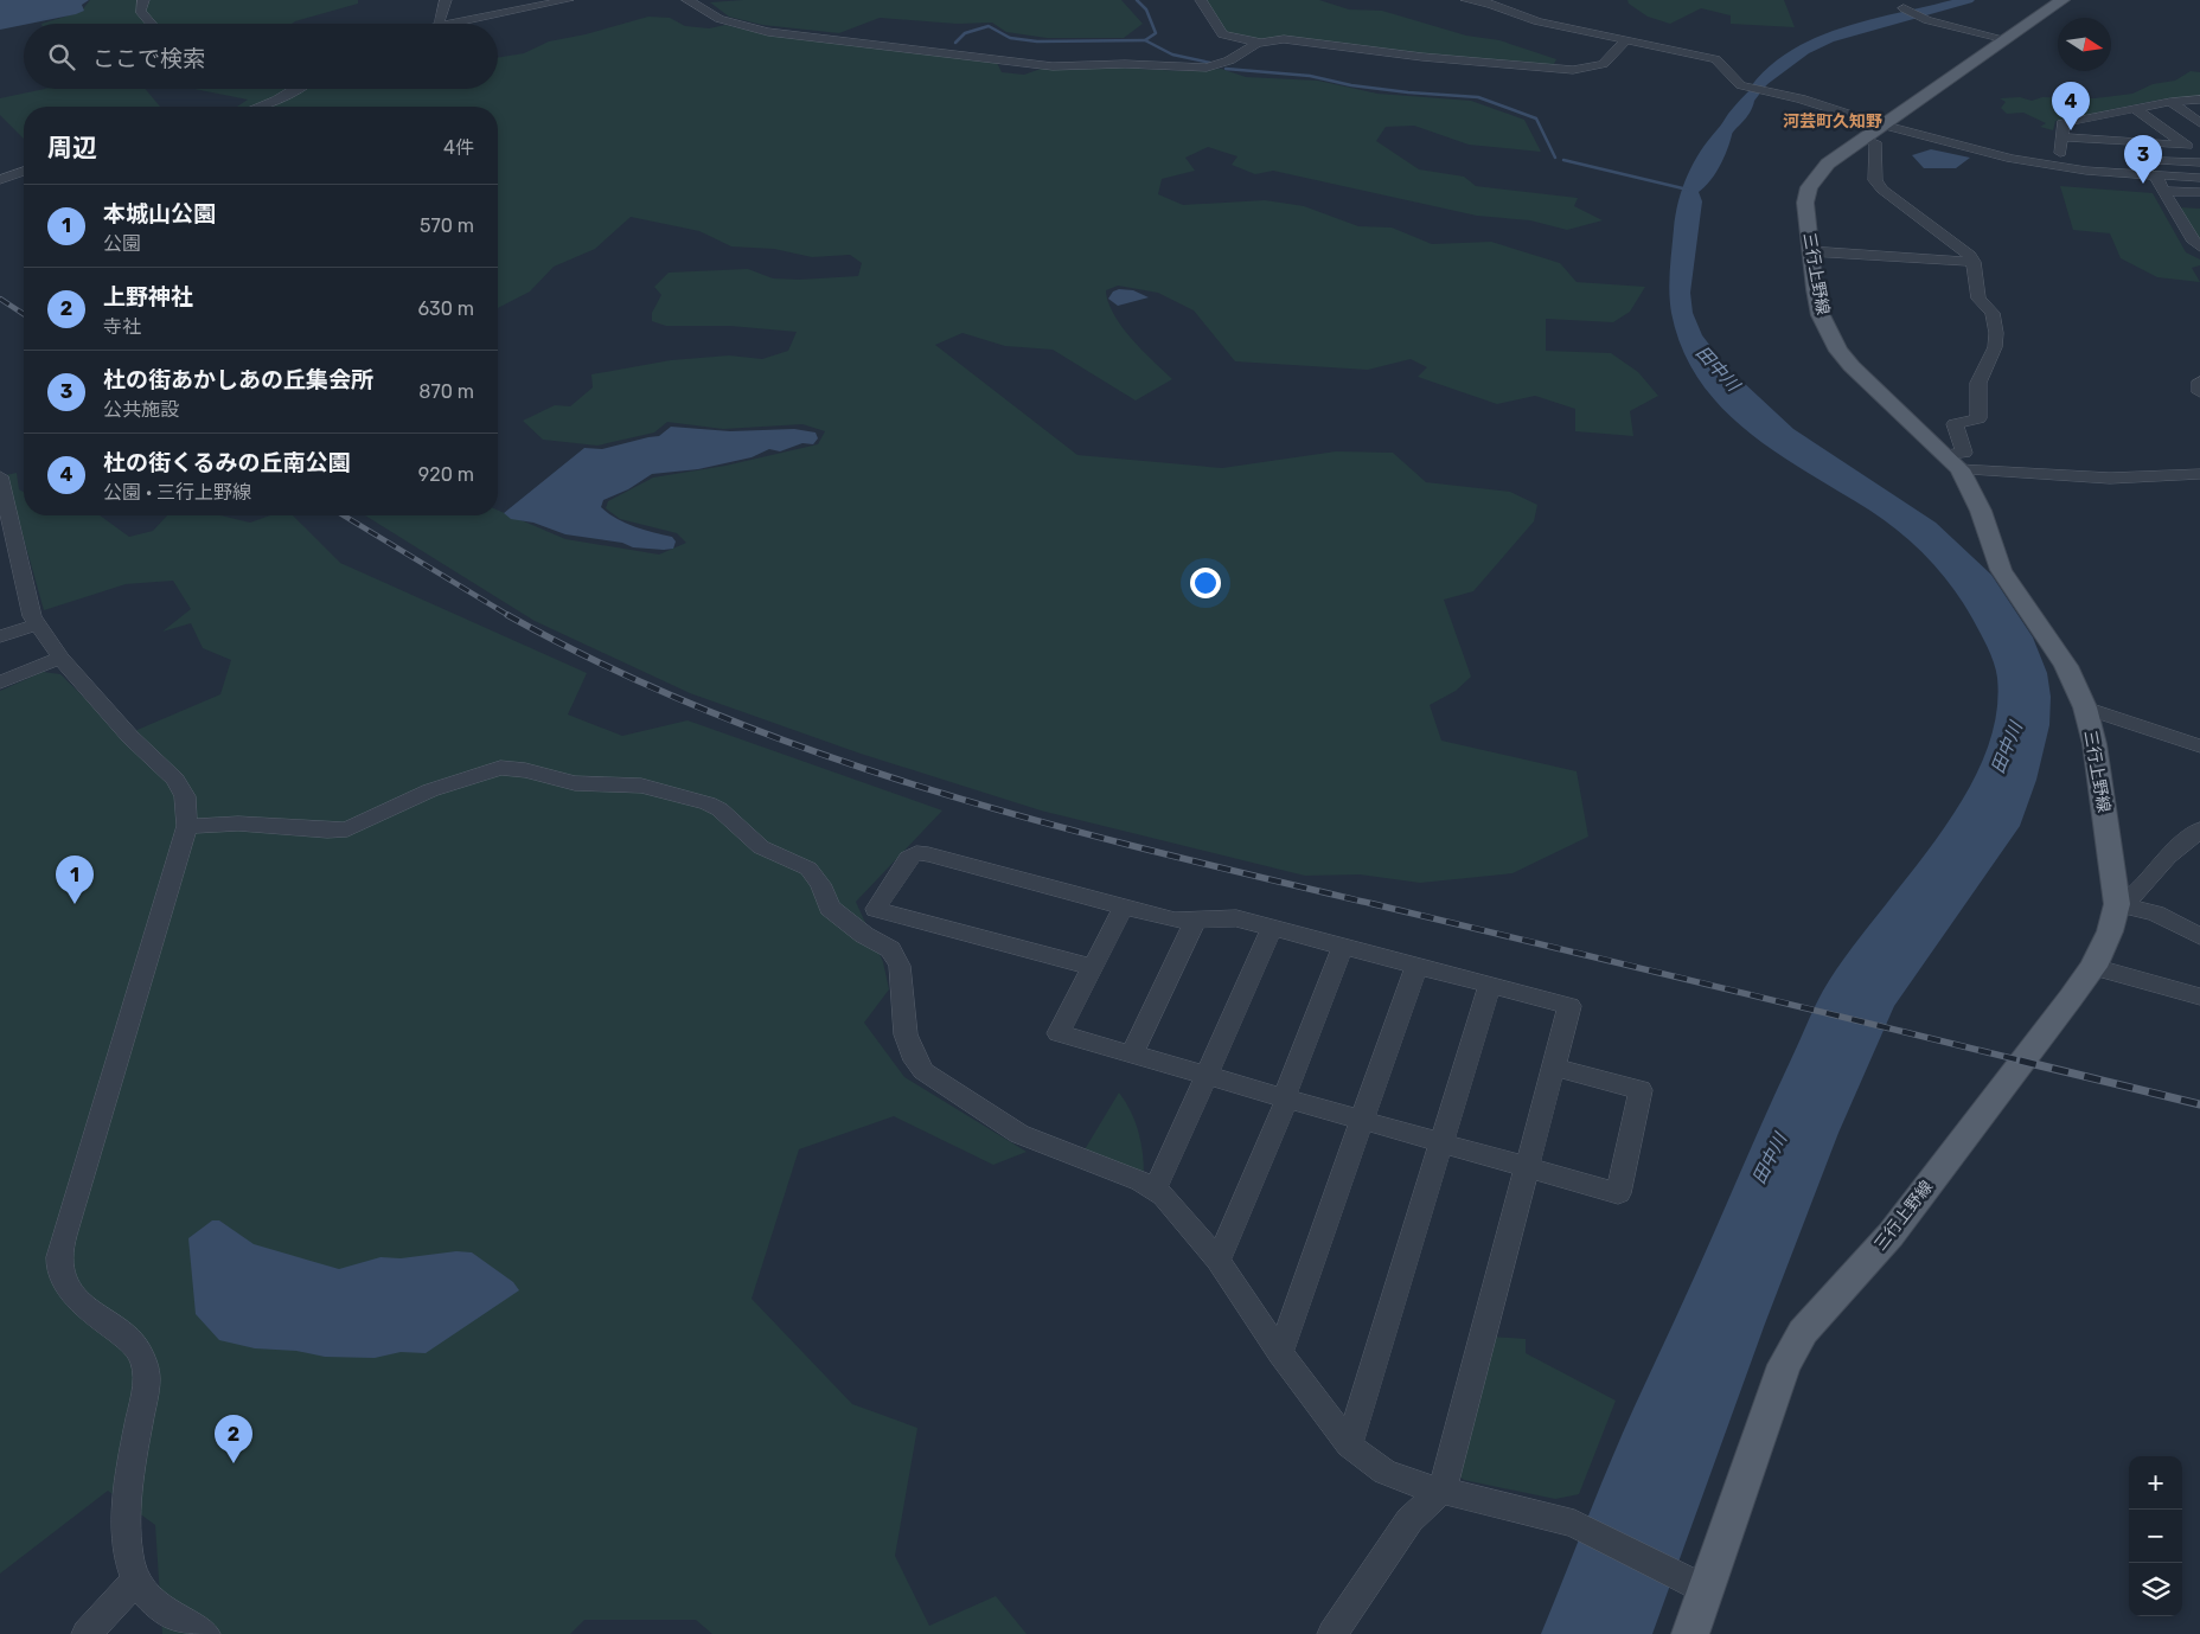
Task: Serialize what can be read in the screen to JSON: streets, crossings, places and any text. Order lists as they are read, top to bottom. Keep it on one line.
{"streets":{"main road":["三行上野線"]},"districts":["河芸町久知野"],"water":["田中川"],"north":"right","page":{"search":"ここで検索","pins":["4","3","1","2"],"heading":["周辺","4件"],"list":[{"mark":"1","name":"本城山公園","note":"公園","value":"570 m"},{"mark":"2","name":"上野神社","note":"寺社","value":"630 m"},{"mark":"3","name":"杜の街あかしあの丘集会所","note":"公共施設","value":"870 m"},{"mark":"4","name":"杜の街くるみの丘南公園","note":"公園 · 三行上野線","value":"920 m"}],"map_buttons":["+","−"]}}
